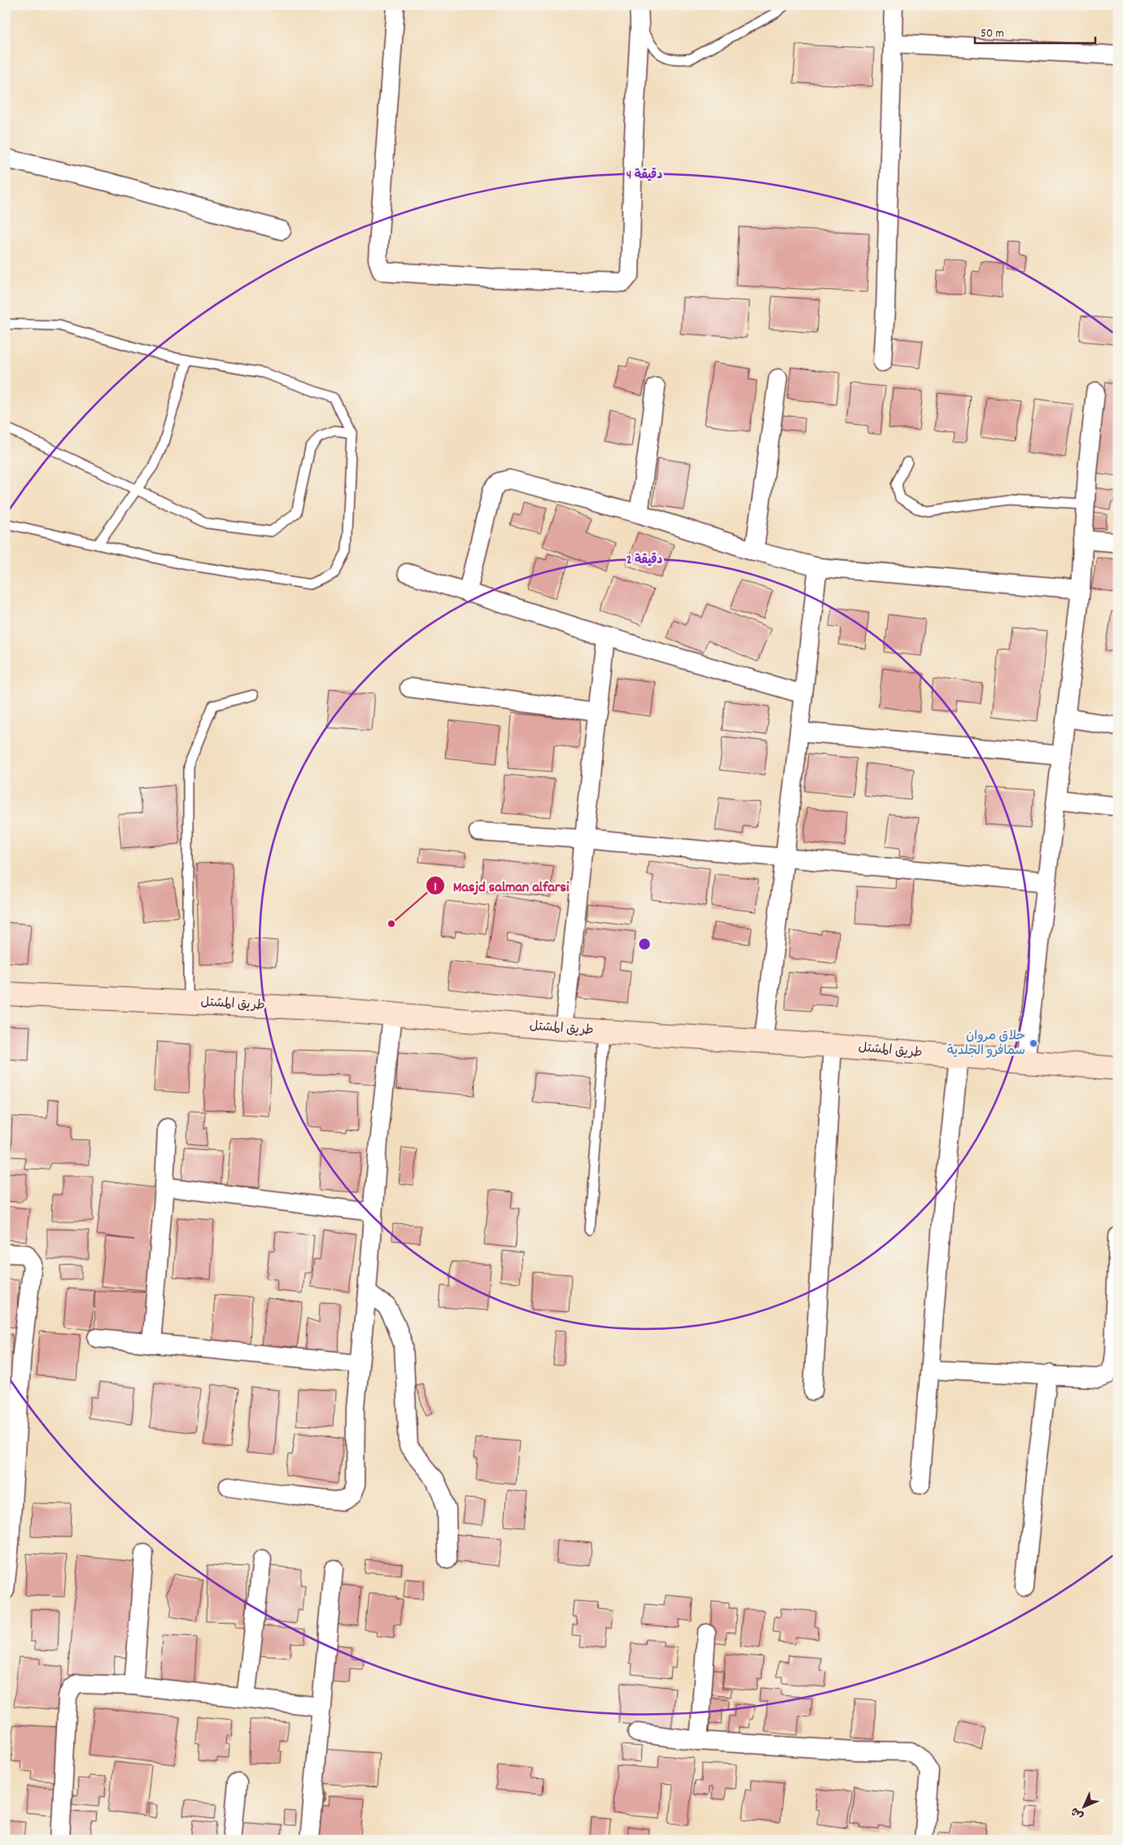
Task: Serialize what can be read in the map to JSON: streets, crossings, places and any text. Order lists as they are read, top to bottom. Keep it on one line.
{"streets":{"main road":["طريق المشتل"]},"places":["Masjd salman alfarsi","حلاق مروان سمافرو الجلدية"],"scale_bar":"50 m","north":"bottom left","rings":["4 دقيقة","2 دقيقة"]}
